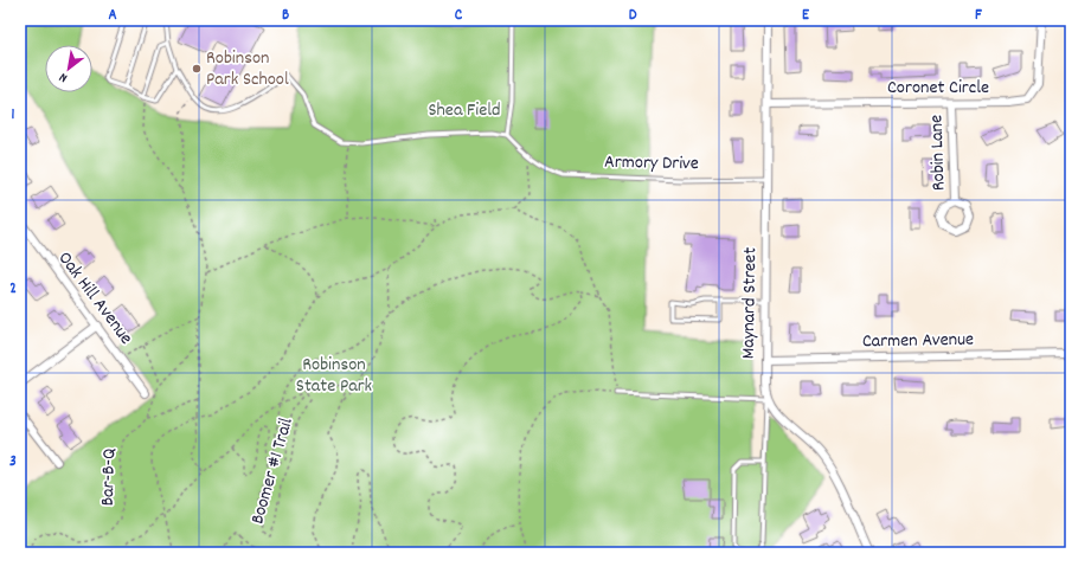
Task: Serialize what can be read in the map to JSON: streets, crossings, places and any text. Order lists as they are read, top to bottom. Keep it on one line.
{"streets":{"street":["Coronet Circle","Robin Lane","Oak Hill Avenue","Maynard Street","Carmen Avenue"],"lane":["Armory Drive"],"path":["Boomer #1 Trail","Bar-B-Q"]},"crossings":[["Coronet Circle","Robin Lane"],["Coronet Circle","Maynard Street"],["Armory Drive","Maynard Street"],["Maynard Street","Carmen Avenue"]],"parks":["Shea Field","Robinson State Park"],"places":["Robinson Park School"],"north":"bottom left","grid":{"columns":["A","B","C","D","E","F"],"rows":["1","2","3"]}}
